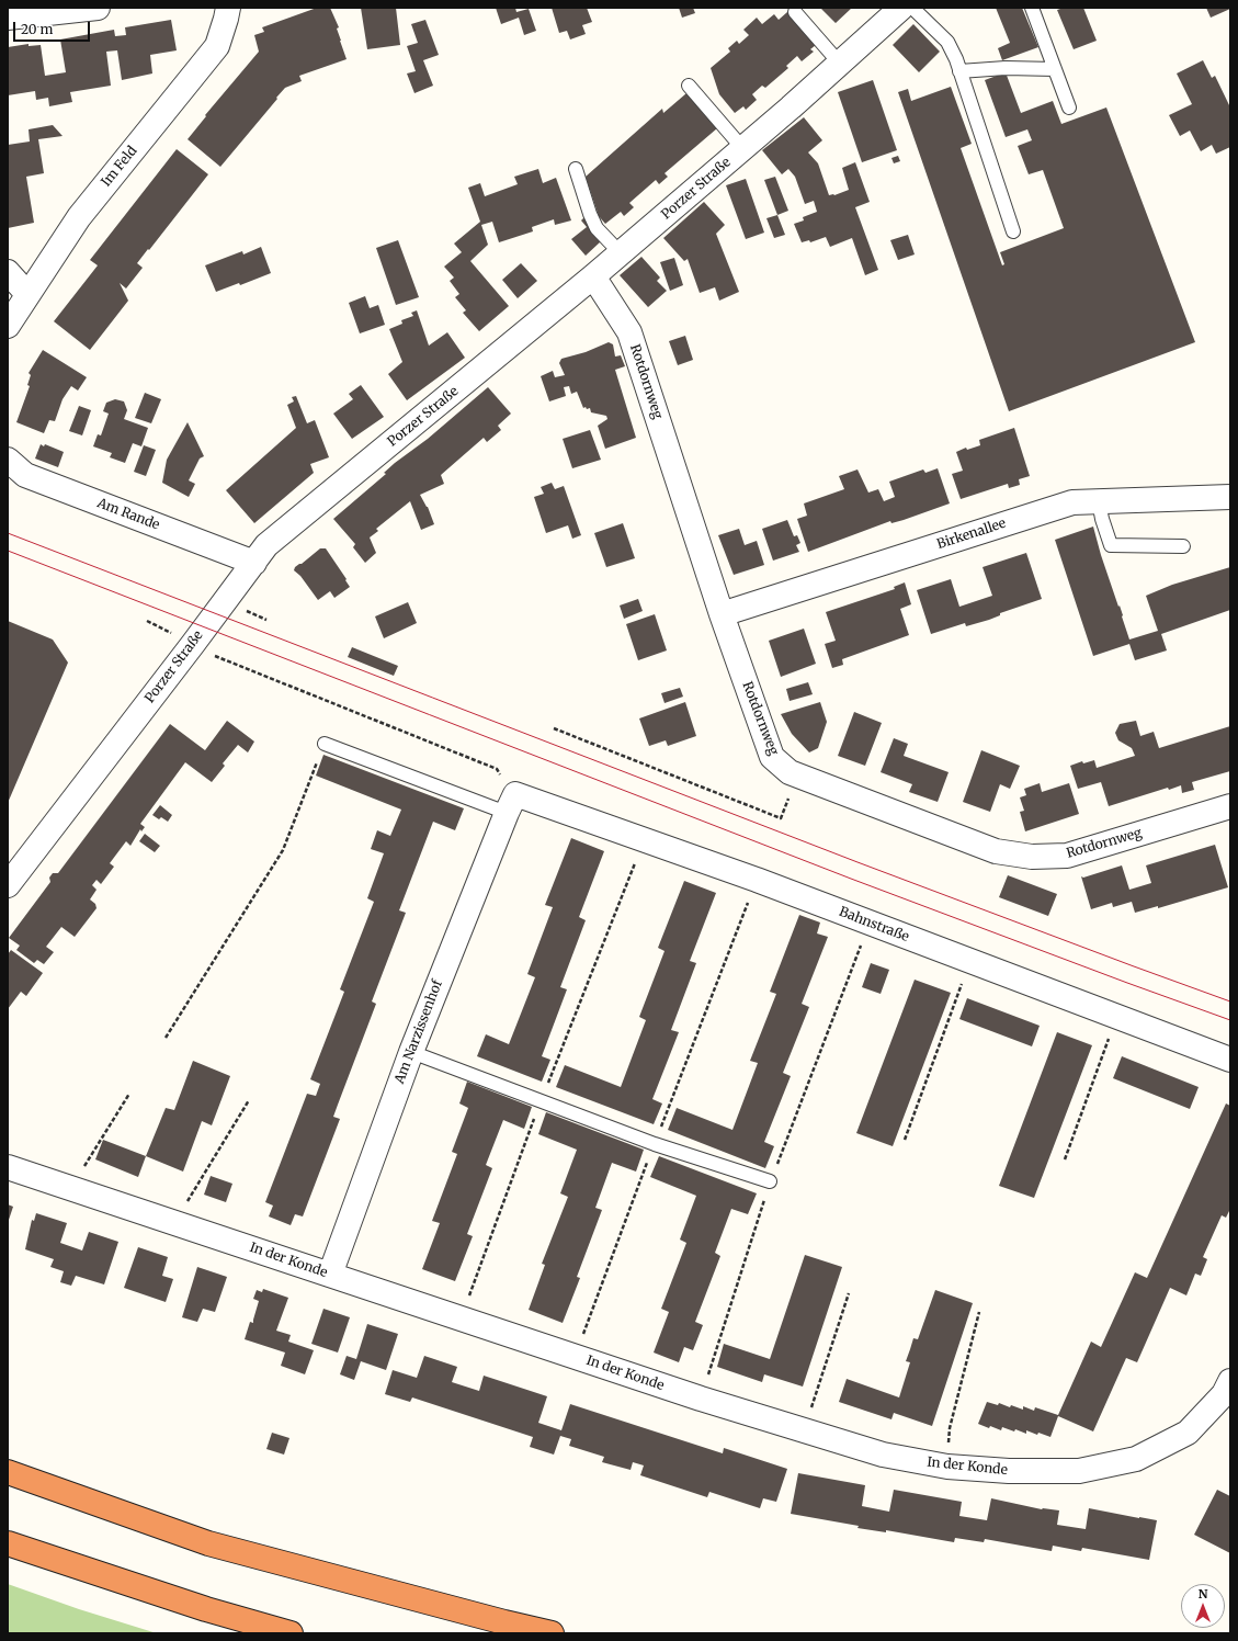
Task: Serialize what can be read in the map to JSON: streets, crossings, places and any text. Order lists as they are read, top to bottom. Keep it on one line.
{"streets":{"street":["Im Feld","Porzer Straße","Rotdornweg","Am Rande","Birkenallee","Bahnstraße","Am Narzissenhof","In der Konde"]},"crossings":[["Porzer Straße","Rotdornweg"],["Porzer Straße","Am Rande"],["Rotdornweg","Birkenallee"],["Bahnstraße","Am Narzissenhof"],["Am Narzissenhof","In der Konde"]],"scale_bar":"20 m","north":"top"}
